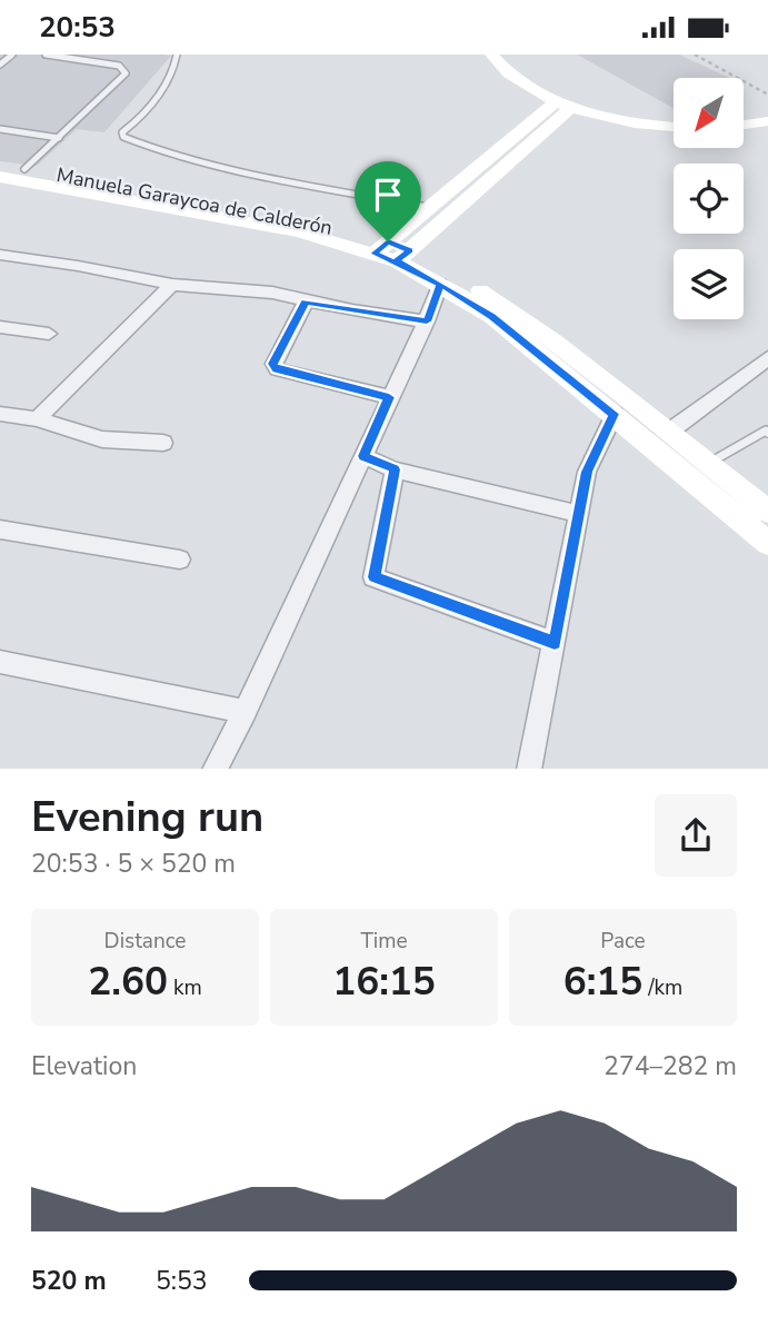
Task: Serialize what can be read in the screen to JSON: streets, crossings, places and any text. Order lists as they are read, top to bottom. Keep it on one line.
{"streets":{"street":["Manuela Garaycoa de Calderón"]},"north":"bottom left","page":{"status":"20:53","heading":["Evening run","20:53 · 5 × 520 m"],"stats":[["Distance","2.60 km"],["Time","16:15"],["Pace","6:15 /km"]],"chart":["Elevation","274–282 m"],"list":[{"name":"520 m","note":"5:53"}]}}
